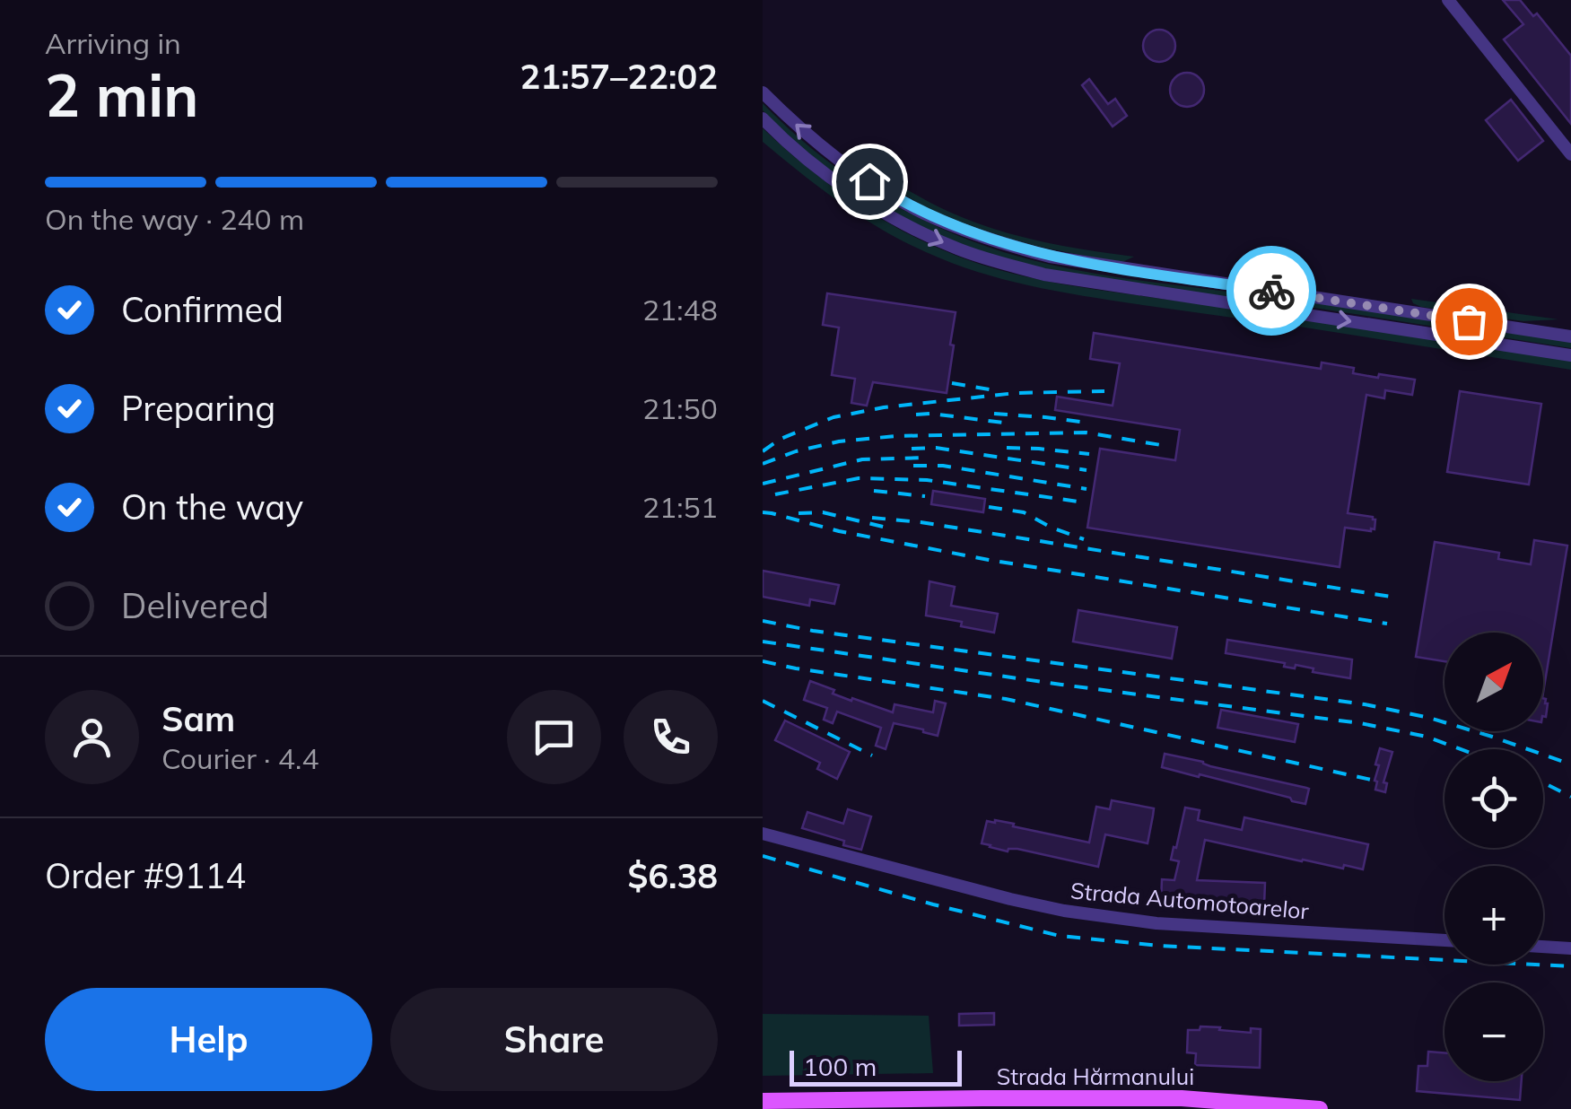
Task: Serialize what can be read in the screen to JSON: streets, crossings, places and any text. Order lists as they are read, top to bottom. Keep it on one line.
{"streets":{"main road":["Strada Hărmanului"],"street":["Strada Automotoarelor"]},"scale_bar":"100 m","north":"top right","page":{"heading":["2 min","Arriving in","21:57–22:02"],"panel":["Sam","Courier · 4.4","Order #9114","$6.38"],"bar":"On the way · 240 m","list":[["Confirmed","21:48"],["Preparing","21:50"],["On the way","21:51"],"Delivered"],"map_buttons":["+","−"],"buttons":["Help","Share"],"scale":"100 m"}}
